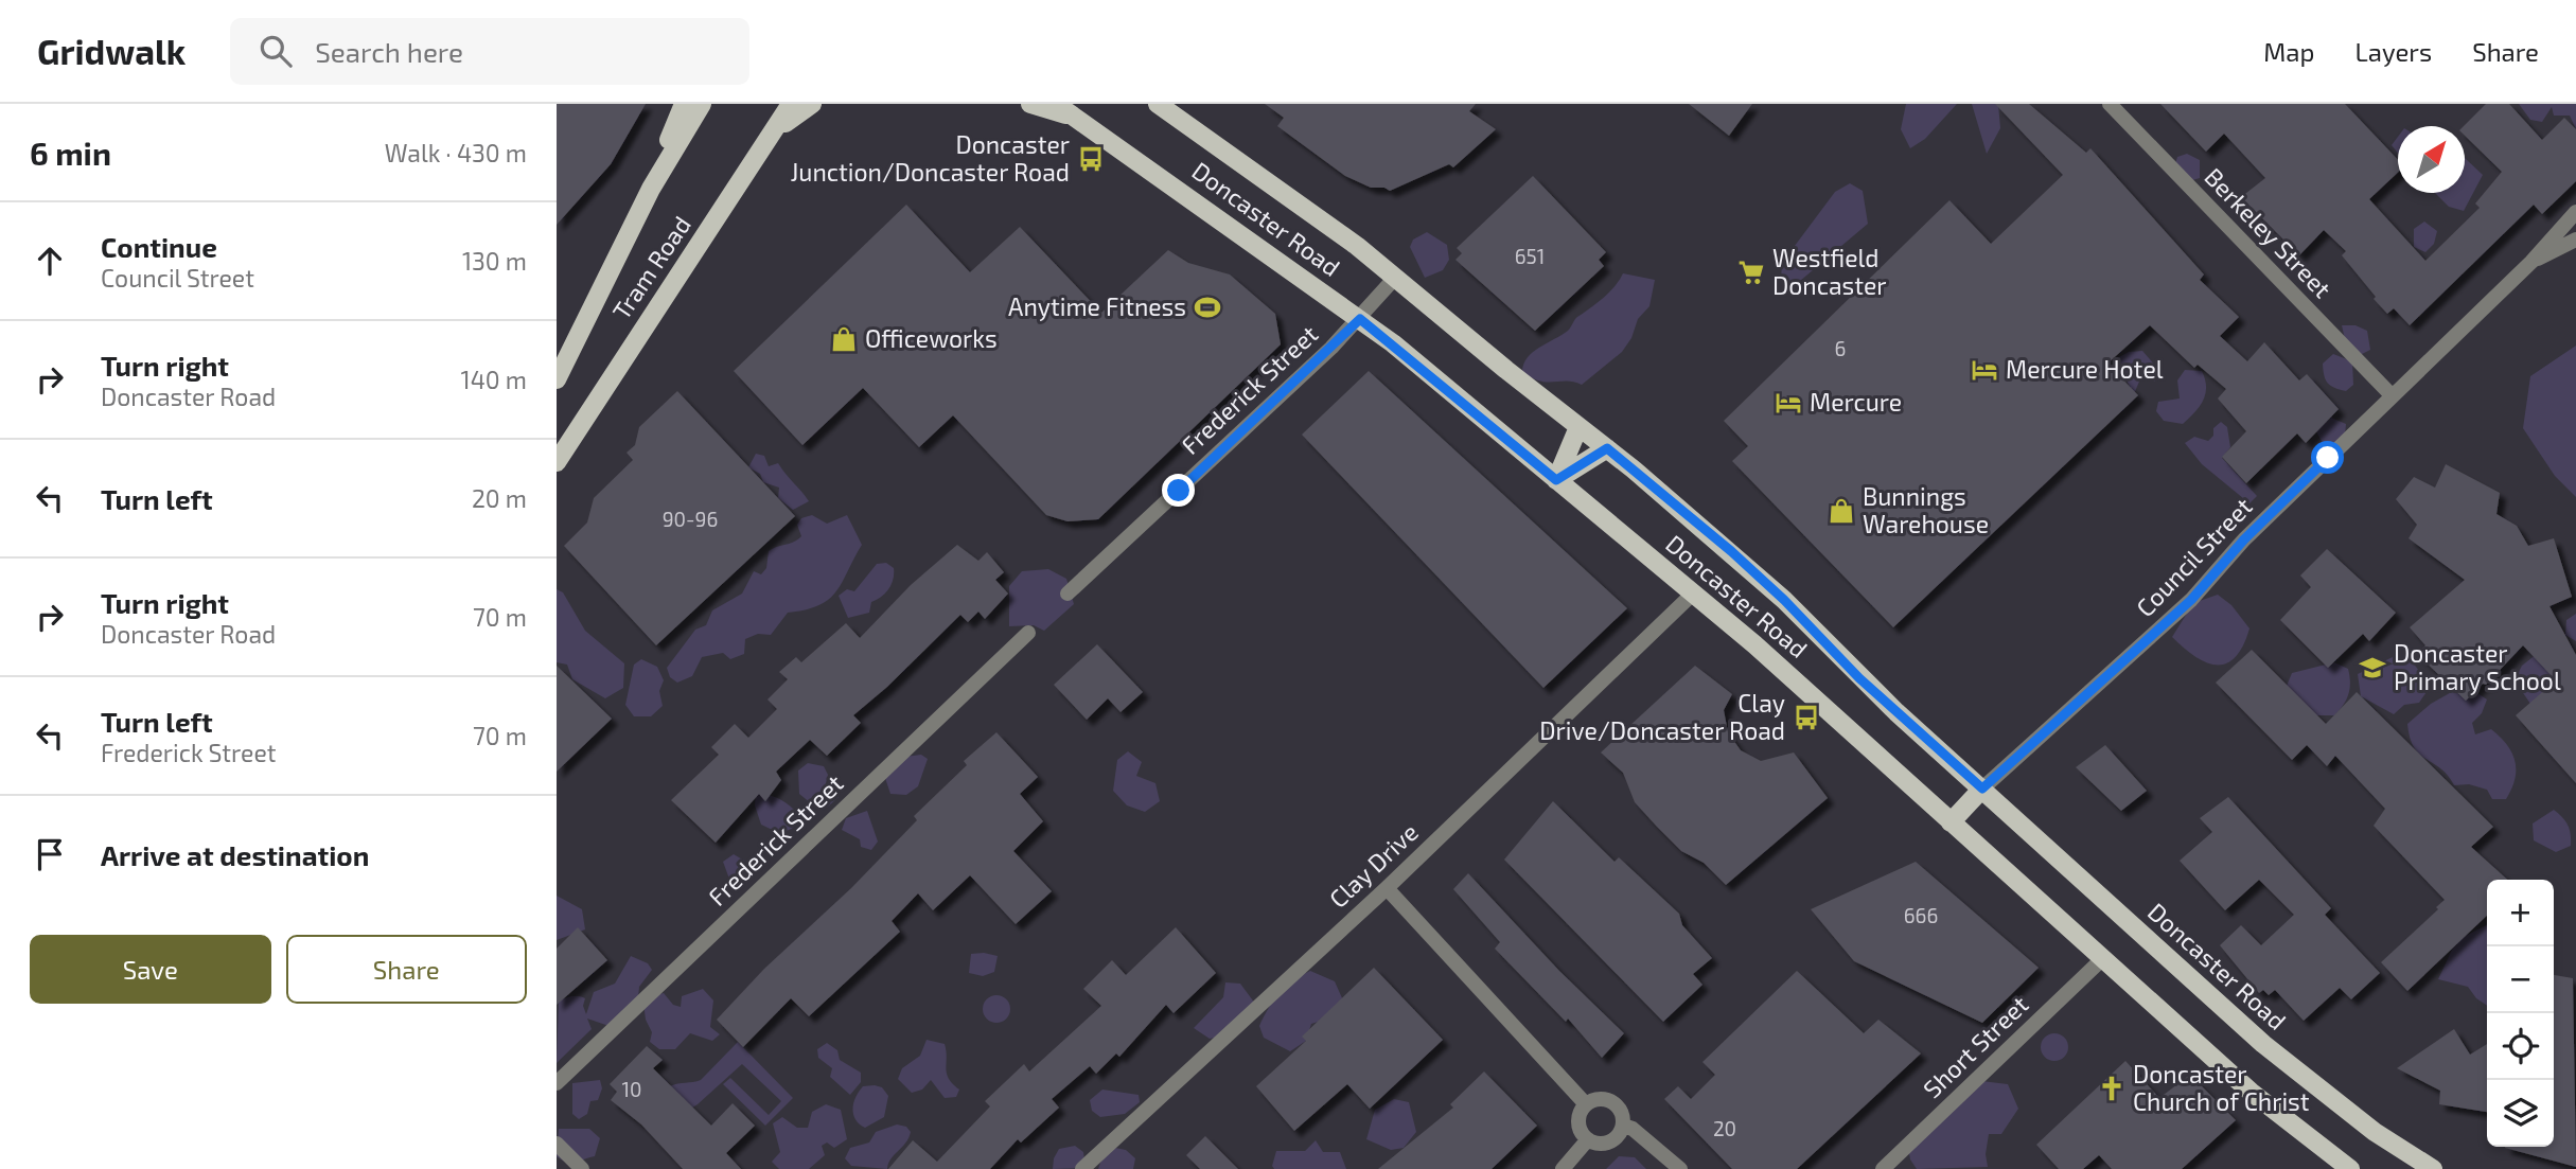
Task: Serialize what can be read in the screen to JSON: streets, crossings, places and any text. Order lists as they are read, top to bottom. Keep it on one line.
{"streets":{"main road":["Doncaster Road","Tram Road"],"street":["Berkeley Street","Frederick Street","Council Street","Clay Drive","Short Street"]},"crossings":[["Doncaster Road","Frederick Street"],["Doncaster Road","Council Street"],["Doncaster Road","Clay Drive"],["Doncaster Road","Short Street"],["Berkeley Street","Council Street"]],"places":{"bus stop":["Doncaster Junction/Doncaster Road","Clay Drive/Doncaster Road"],"supermarket":["Westfield Doncaster"],"sports":["Anytime Fitness"],"shop":["Officeworks","Bunnings Warehouse"],"hotel":["Mercure Hotel","Mercure"],"school or university":["Doncaster Primary School"],"church":["Doncaster Church of Christ"]},"house_numbers":["651","6","90-96","666","10","20"],"north":"top right","page":{"header":"Gridwalk","search":"Search here","nav":["Map","Layers","Share"],"heading":["6 min","Walk · 430 m"],"list":[["Continue","Council Street","130 m"],["Turn right","Doncaster Road","140 m"],["Turn left","20 m"],["Turn right","Doncaster Road","70 m"],["Turn left","Frederick Street","70 m"],"Arrive at destination"],"map_buttons":["+","−"],"buttons":["Save","Share"]}}
